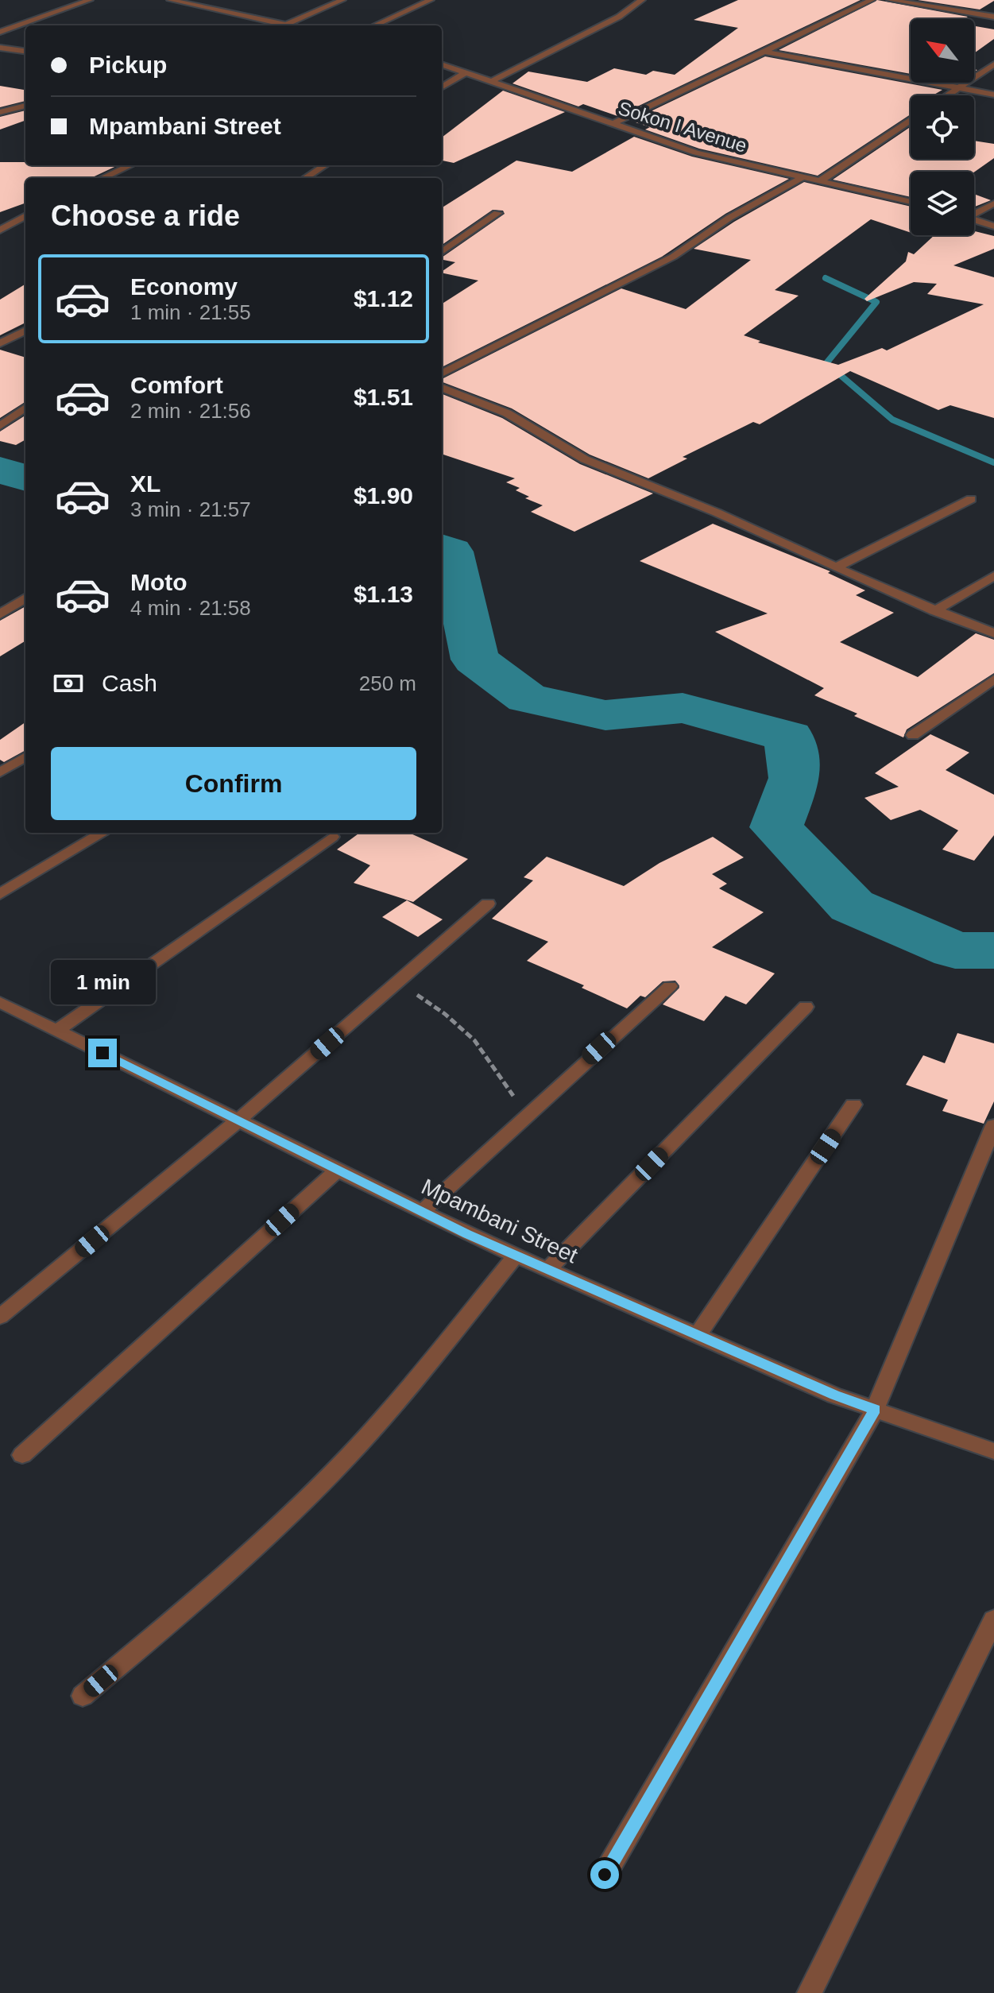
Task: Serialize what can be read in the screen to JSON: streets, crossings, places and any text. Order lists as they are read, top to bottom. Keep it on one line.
{"streets":{"street":["Sokon I Avenue","Mpambani Street"]},"north":"top left","page":{"banner":["Pickup","Mpambani Street"],"heading":"Choose a ride","list":[{"name":"Economy","note":"1 min · 21:55","value":"$1.12"},{"name":"Comfort","note":"2 min · 21:56","value":"$1.51"},{"name":"XL","note":"3 min · 21:57","value":"$1.90"},{"name":"Moto","note":"4 min · 21:58","value":"$1.13"}],"pay":["Cash","250 m"],"buttons":"Confirm","bubble":"1 min"}}
